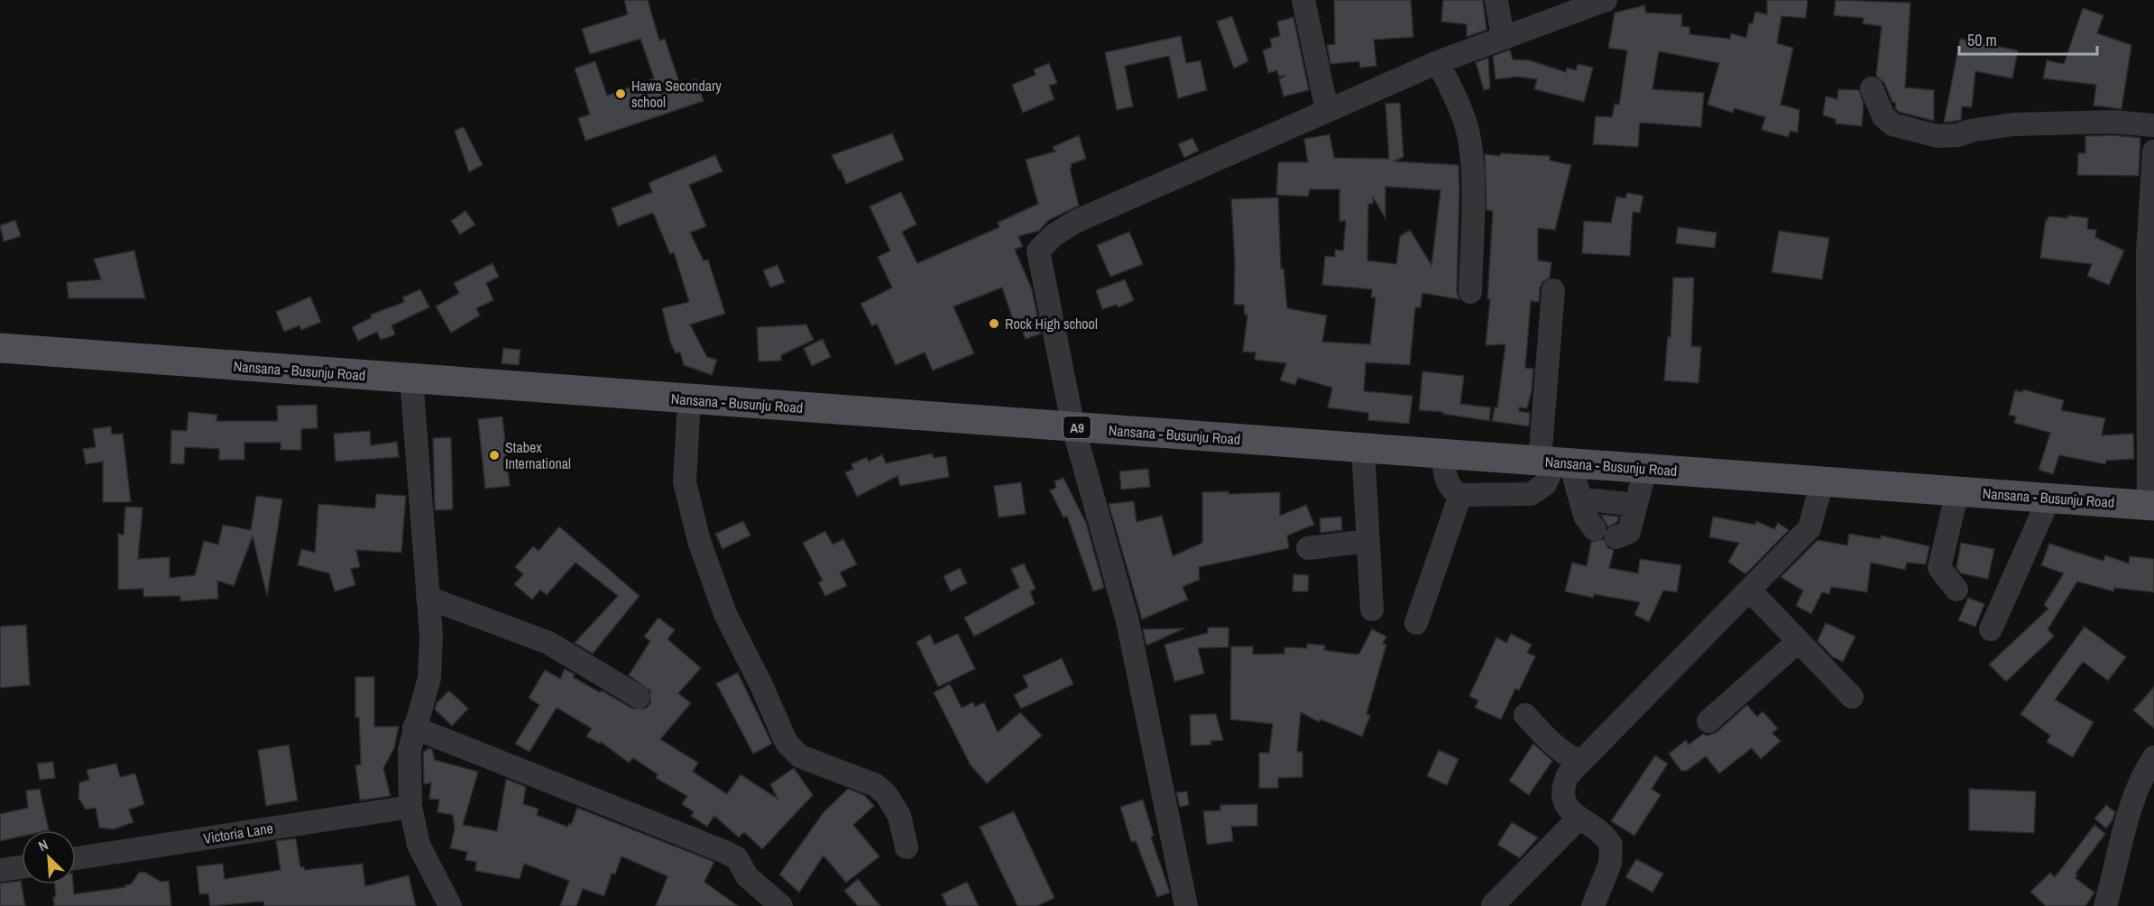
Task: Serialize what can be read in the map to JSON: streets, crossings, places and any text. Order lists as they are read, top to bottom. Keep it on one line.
{"streets":{"main road":["Nansana - Busunju Road","A9"],"street":["Victoria Lane"]},"places":["Hawa Secondary school","Rock High school","Stabex International"],"scale_bar":"50 m","north":"top left"}
